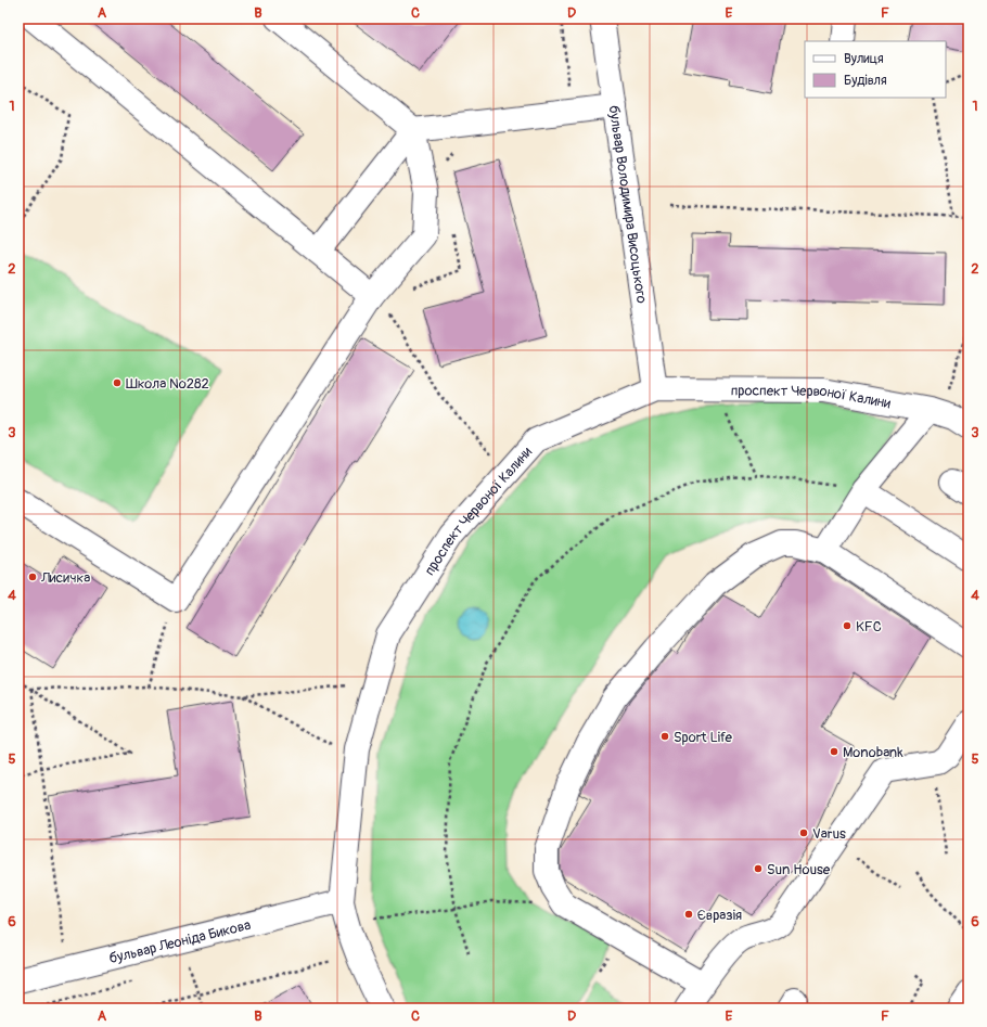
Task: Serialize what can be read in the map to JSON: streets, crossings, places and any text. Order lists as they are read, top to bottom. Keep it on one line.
{"streets":{"street":["бульвар Володимира Висоцького","проспект Червоної Калини","бульвар Леоніда Бикова"]},"crossings":[["бульвар Володимира Висоцького","проспект Червоної Калини"],["проспект Червоної Калини","бульвар Леоніда Бикова"]],"places":["Школа №282","Лисичка","KFC","Sport Life","Monobank","Varus","Sun House","Євразія"],"legend":["Вулиця","Будівля"],"grid":{"columns":["A","B","C","D","E","F"],"rows":["1","2","3","4","5","6"]}}
